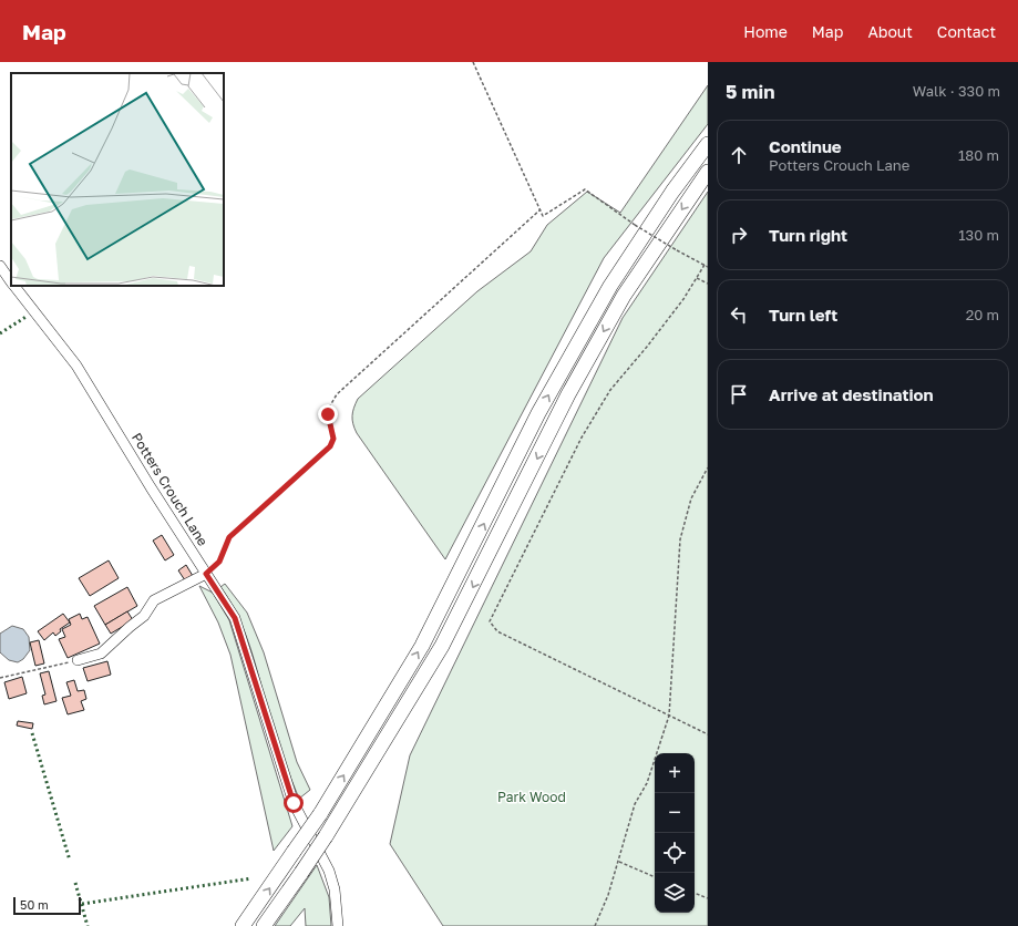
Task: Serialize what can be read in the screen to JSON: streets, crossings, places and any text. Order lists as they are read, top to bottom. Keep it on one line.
{"streets":{"street":["Potters Crouch Lane"]},"parks":["Park Wood"],"scale_bar":"50 m","page":{"header":"Map","nav":["Home","Map","About","Contact"],"heading":["5 min","Walk · 330 m"],"list":[["Continue","Potters Crouch Lane","180 m"],["Turn right","130 m"],["Turn left","20 m"],"Arrive at destination"],"map_buttons":["+","−"],"scale":"50 m"}}
